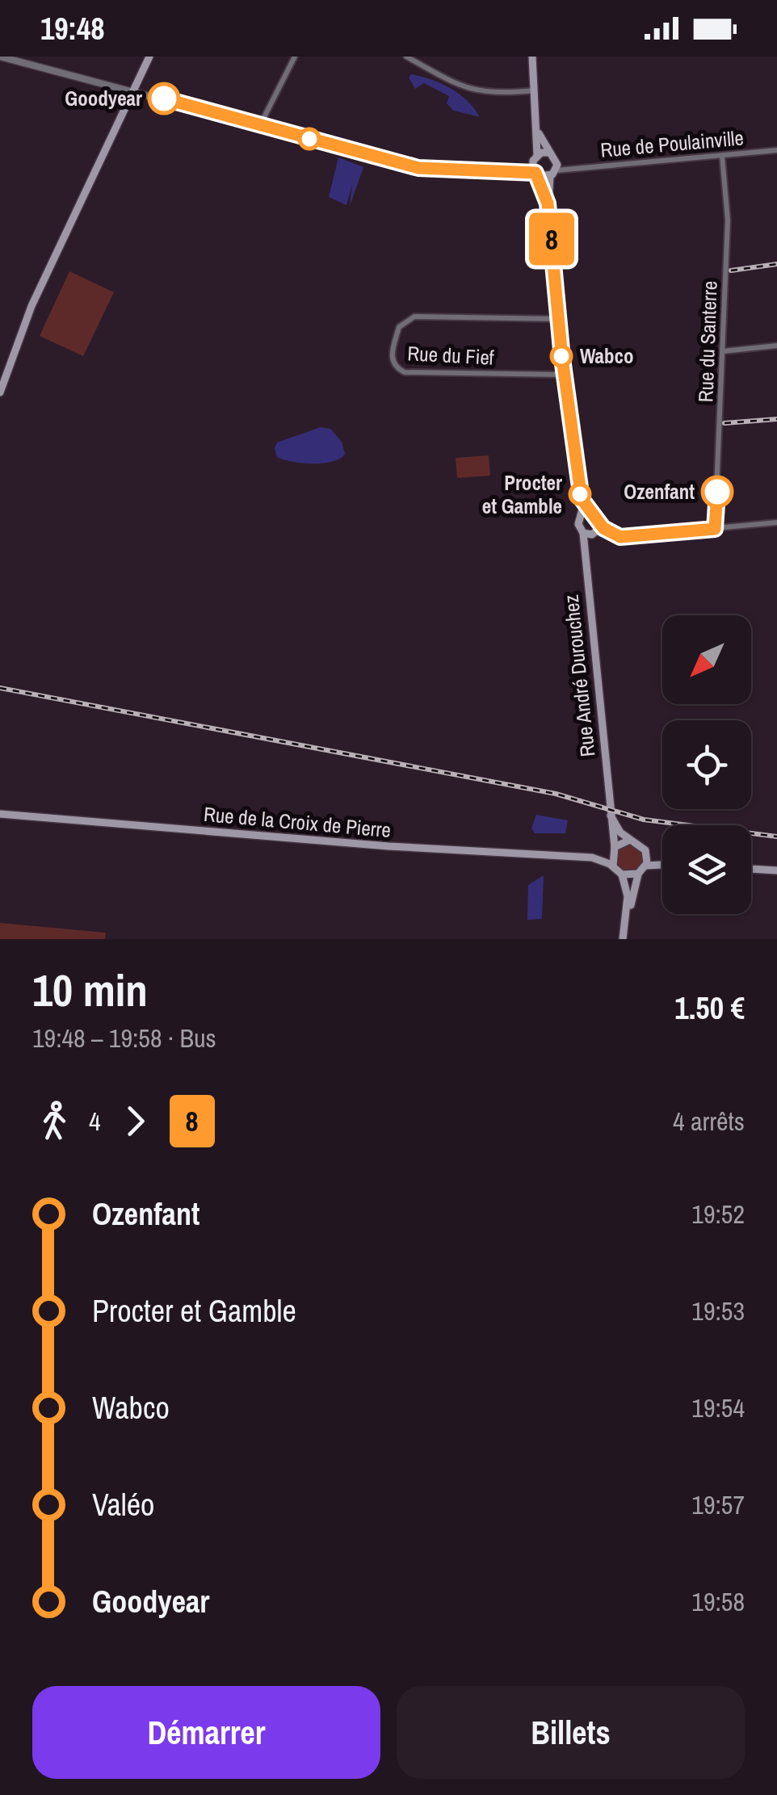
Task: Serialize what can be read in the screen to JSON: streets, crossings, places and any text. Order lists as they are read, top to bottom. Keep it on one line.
{"streets":{"main road":["Rue André Durouchez","Rue de la Croix de Pierre"],"street":["Rue de Poulainville","Rue du Santerre","Rue du Fief"]},"crossings":[["Rue de Poulainville","Rue du Santerre"],["Rue André Durouchez","Rue de la Croix de Pierre"]],"places":["Goodyear","Wabco","Ozenfant","Procter et Gamble"],"lines":["bus line 8"],"north":"bottom left","page":{"status":"19:48","on_map":"8","heading":["10 min","19:48 – 19:58 · Bus","1.50 €"],"legs":["4","8","4 arrêts"],"list":[{"name":"Ozenfant","value":"19:52"},{"name":"Procter et Gamble","value":"19:53"},{"name":"Wabco","value":"19:54"},{"name":"Valéo","value":"19:57"},{"name":"Goodyear","value":"19:58"}],"buttons":["Démarrer","Billets"]}}
